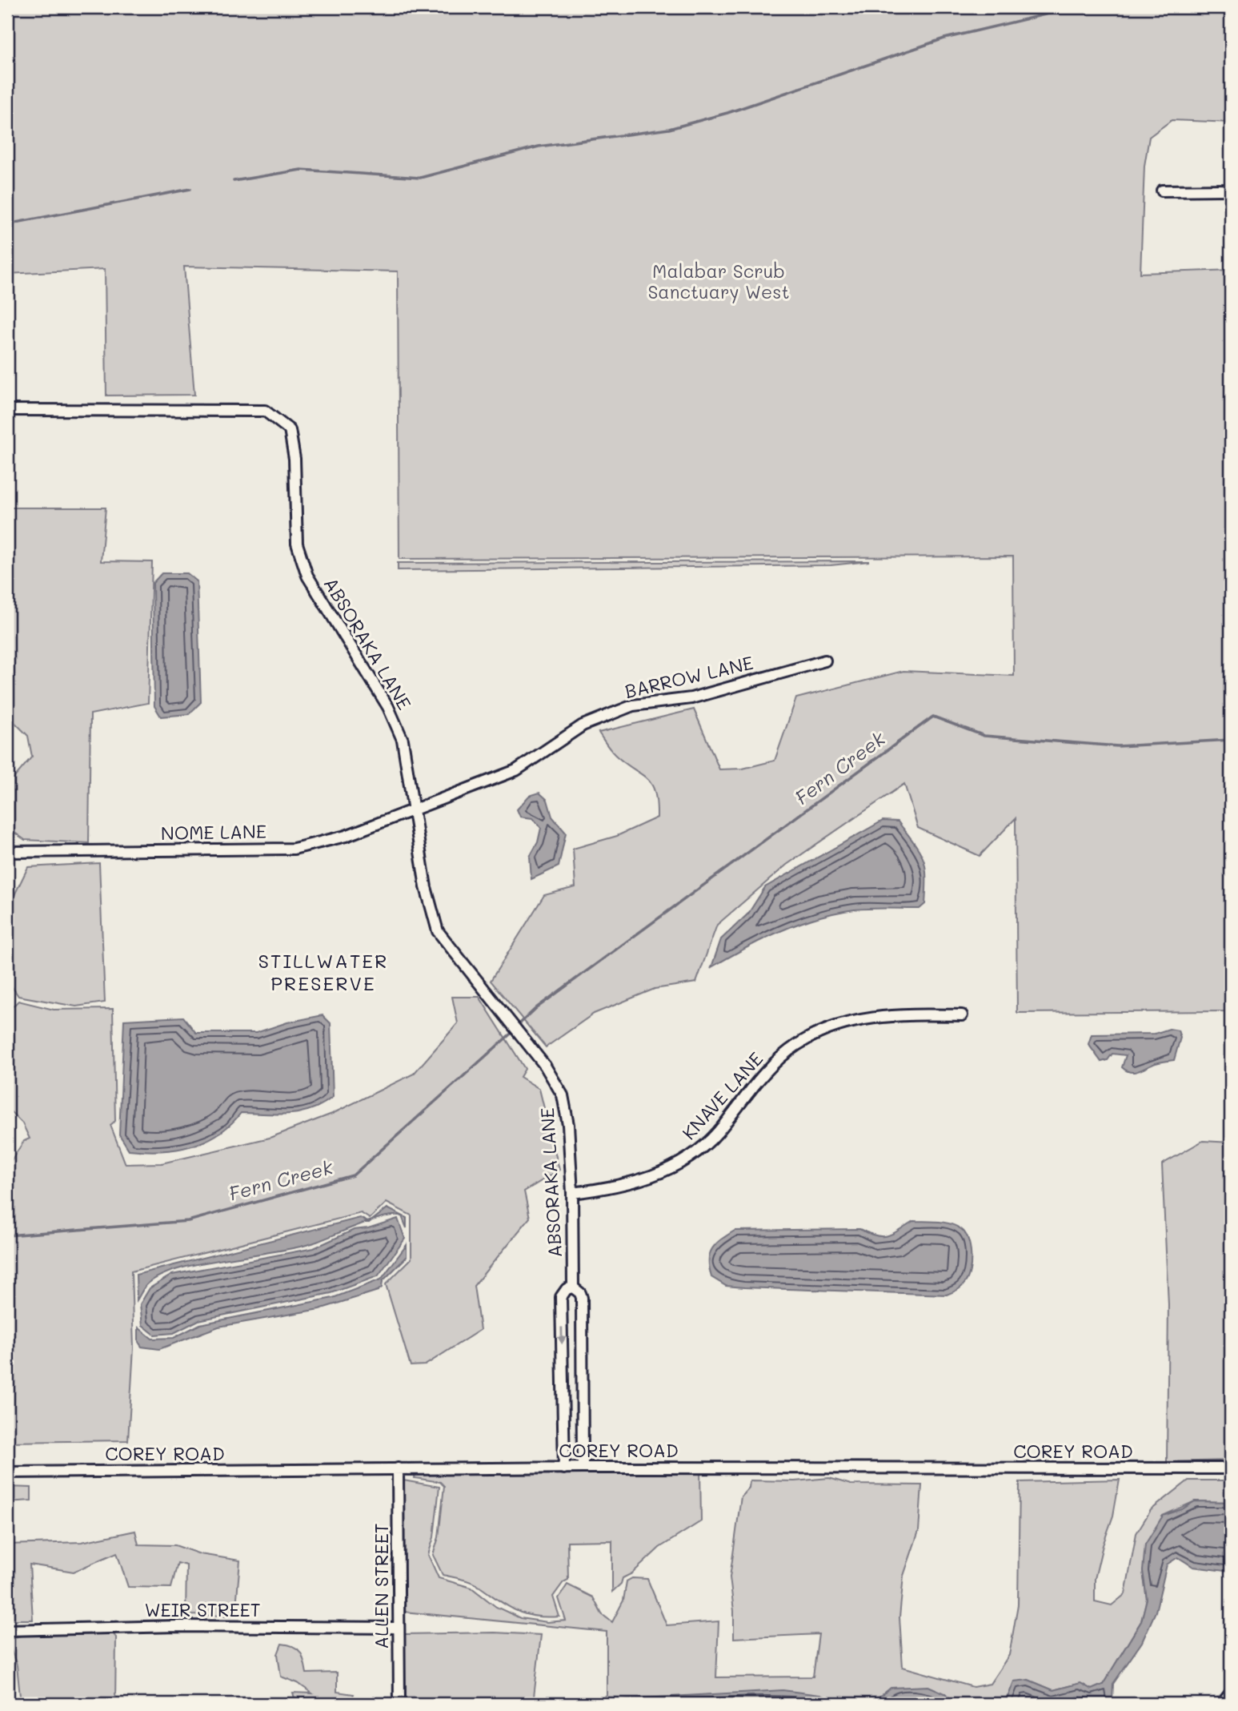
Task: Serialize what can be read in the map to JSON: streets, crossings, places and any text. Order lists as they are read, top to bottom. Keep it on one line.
{"streets":{"street":["ABSORAKA LANE","BARROW LANE","NOME LANE","KNAVE LANE","COREY ROAD","ALLEN STREET","WEIR STREET"]},"crossings":[["ABSORAKA LANE","BARROW LANE"],["ABSORAKA LANE","NOME LANE"],["ABSORAKA LANE","KNAVE LANE"],["ABSORAKA LANE","COREY ROAD"],["BARROW LANE","NOME LANE"],["COREY ROAD","ALLEN STREET"],["ALLEN STREET","WEIR STREET"]],"districts":["STILLWATER PRESERVE"],"water":["Fern Creek"],"parks":["Malabar Scrub Sanctuary West"]}
